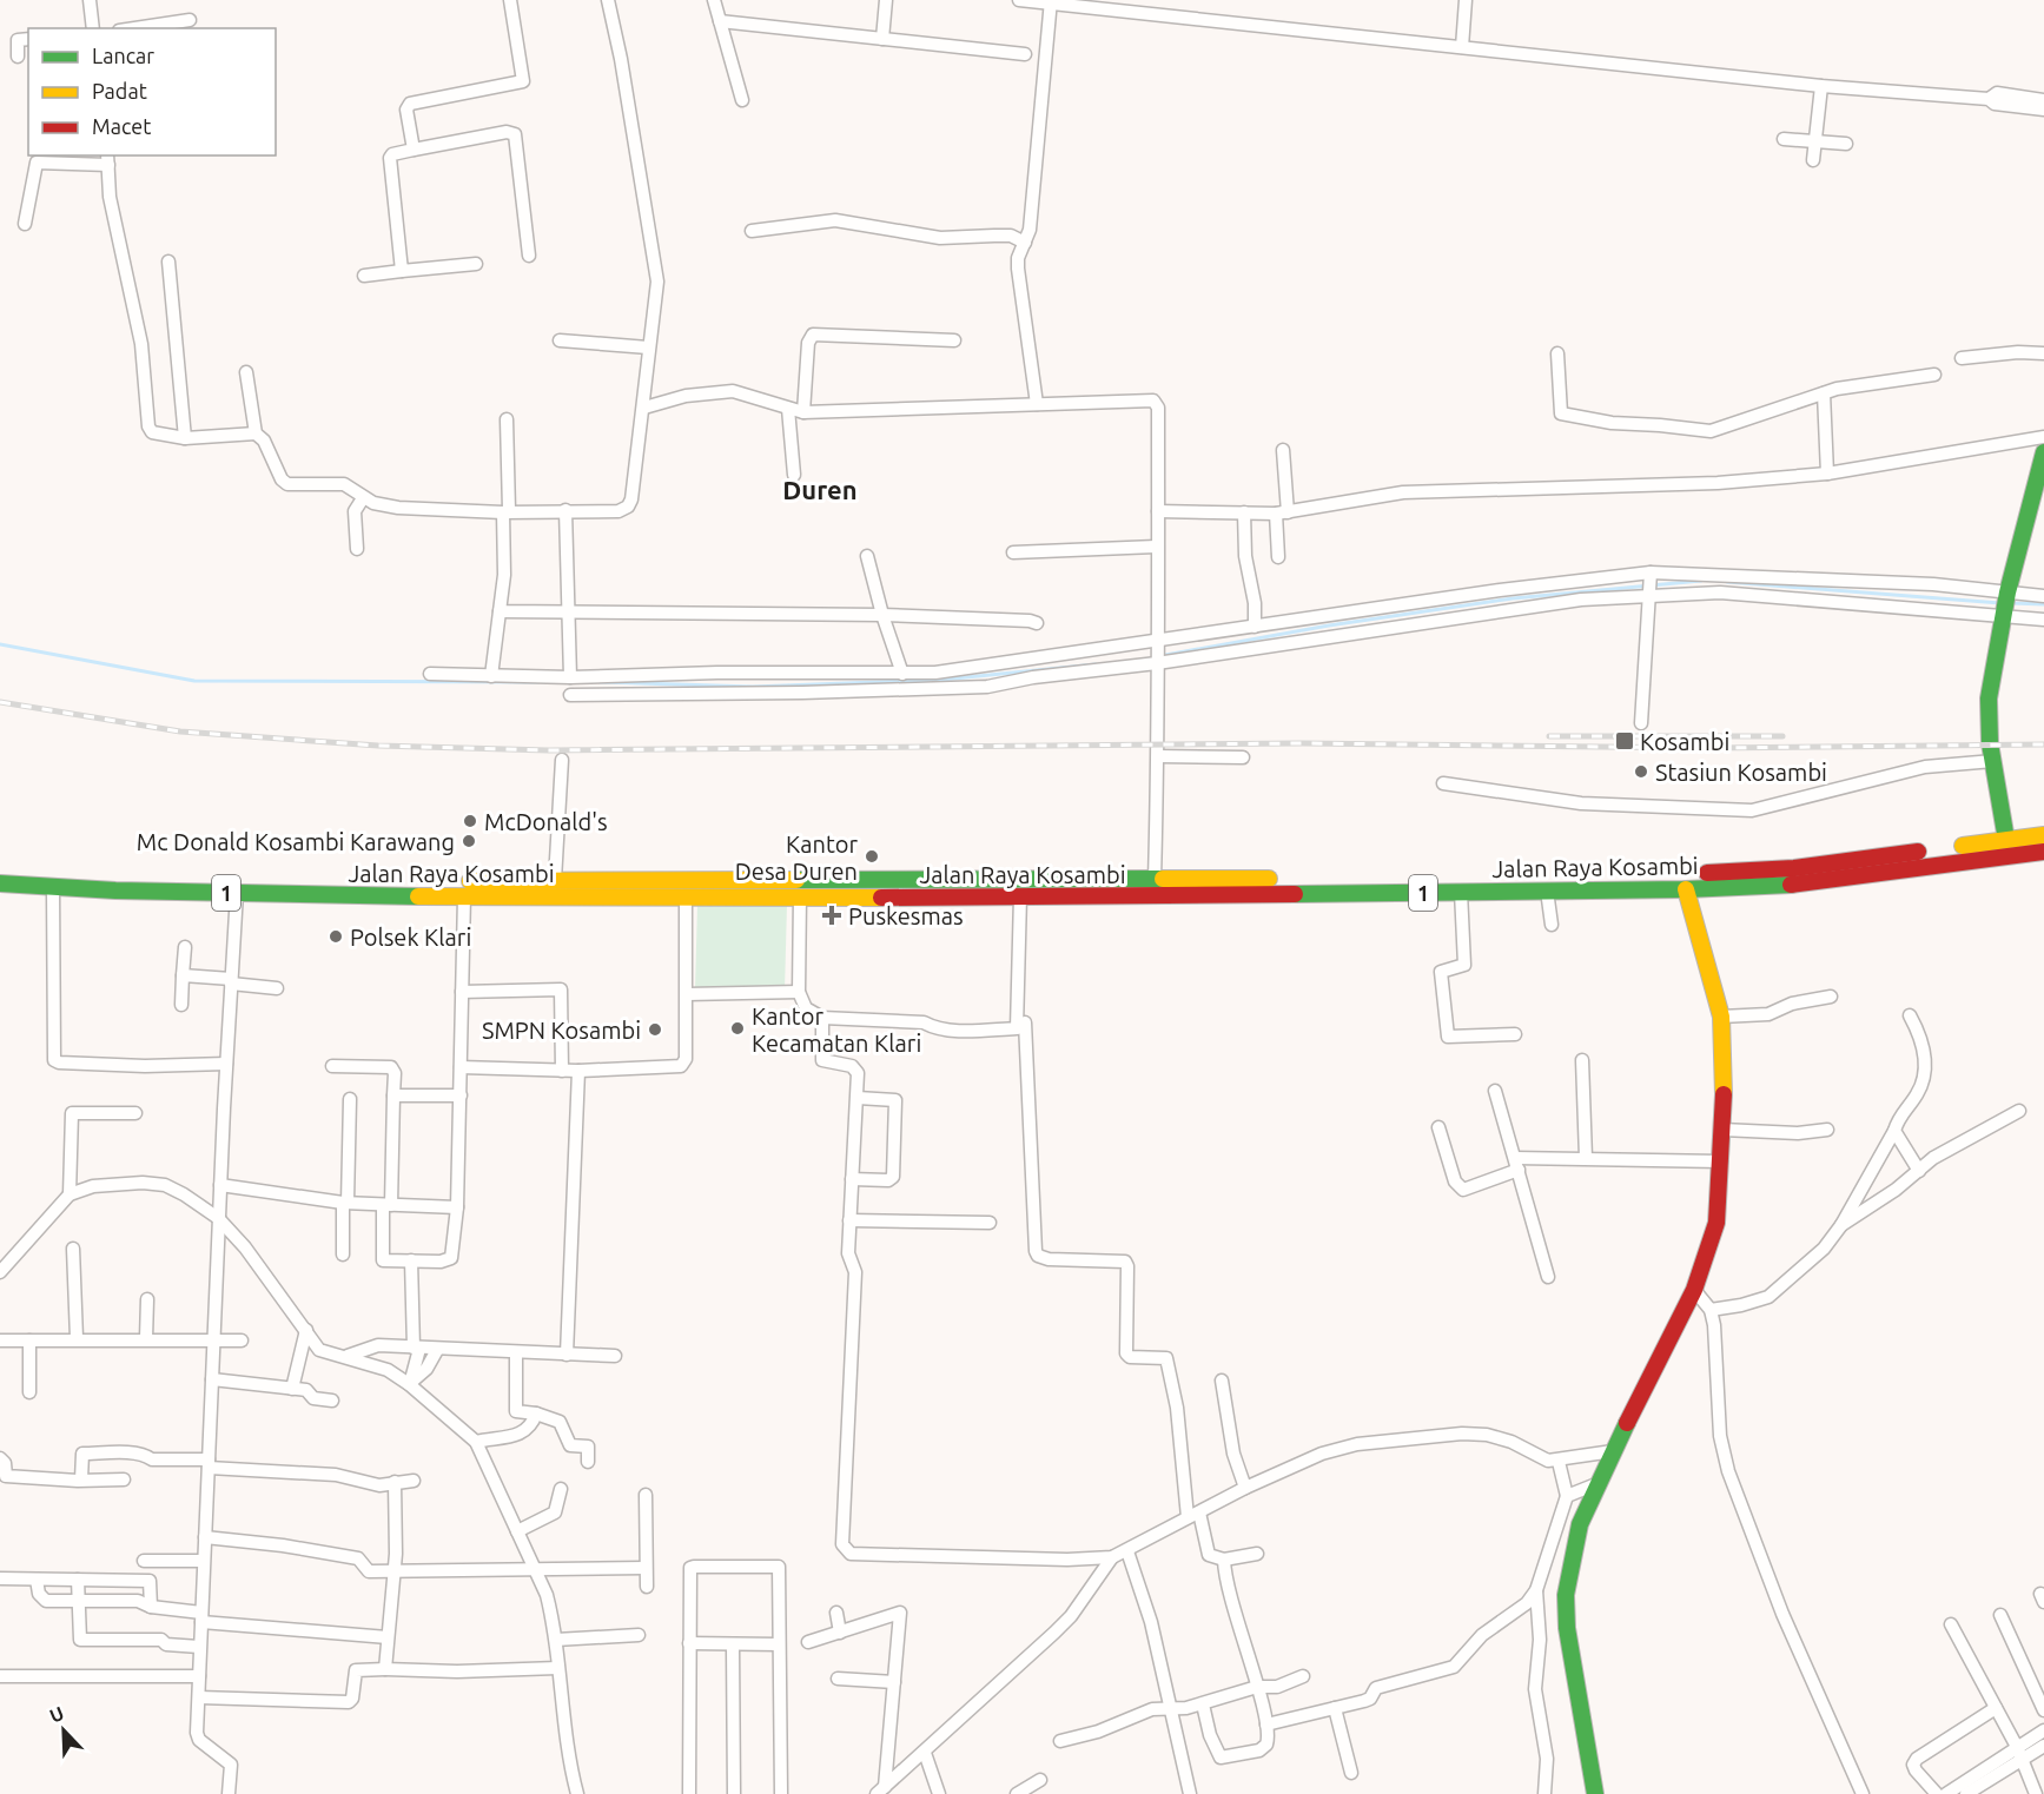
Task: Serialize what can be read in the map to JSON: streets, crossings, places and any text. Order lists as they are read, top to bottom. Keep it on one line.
{"streets":{"main road":["Jalan Raya Kosambi","1"]},"districts":["Duren"],"places":{"transit":["Kosambi"],"other":["Stasiun Kosambi","McDonald's","Mc Donald Kosambi Karawang","Kantor Desa Duren","Polsek Klari","Kantor Kecamatan Klari","SMPN Kosambi"],"health":["Puskesmas"]},"legend":["Lancar","Padat","Macet"],"north":"top left"}
